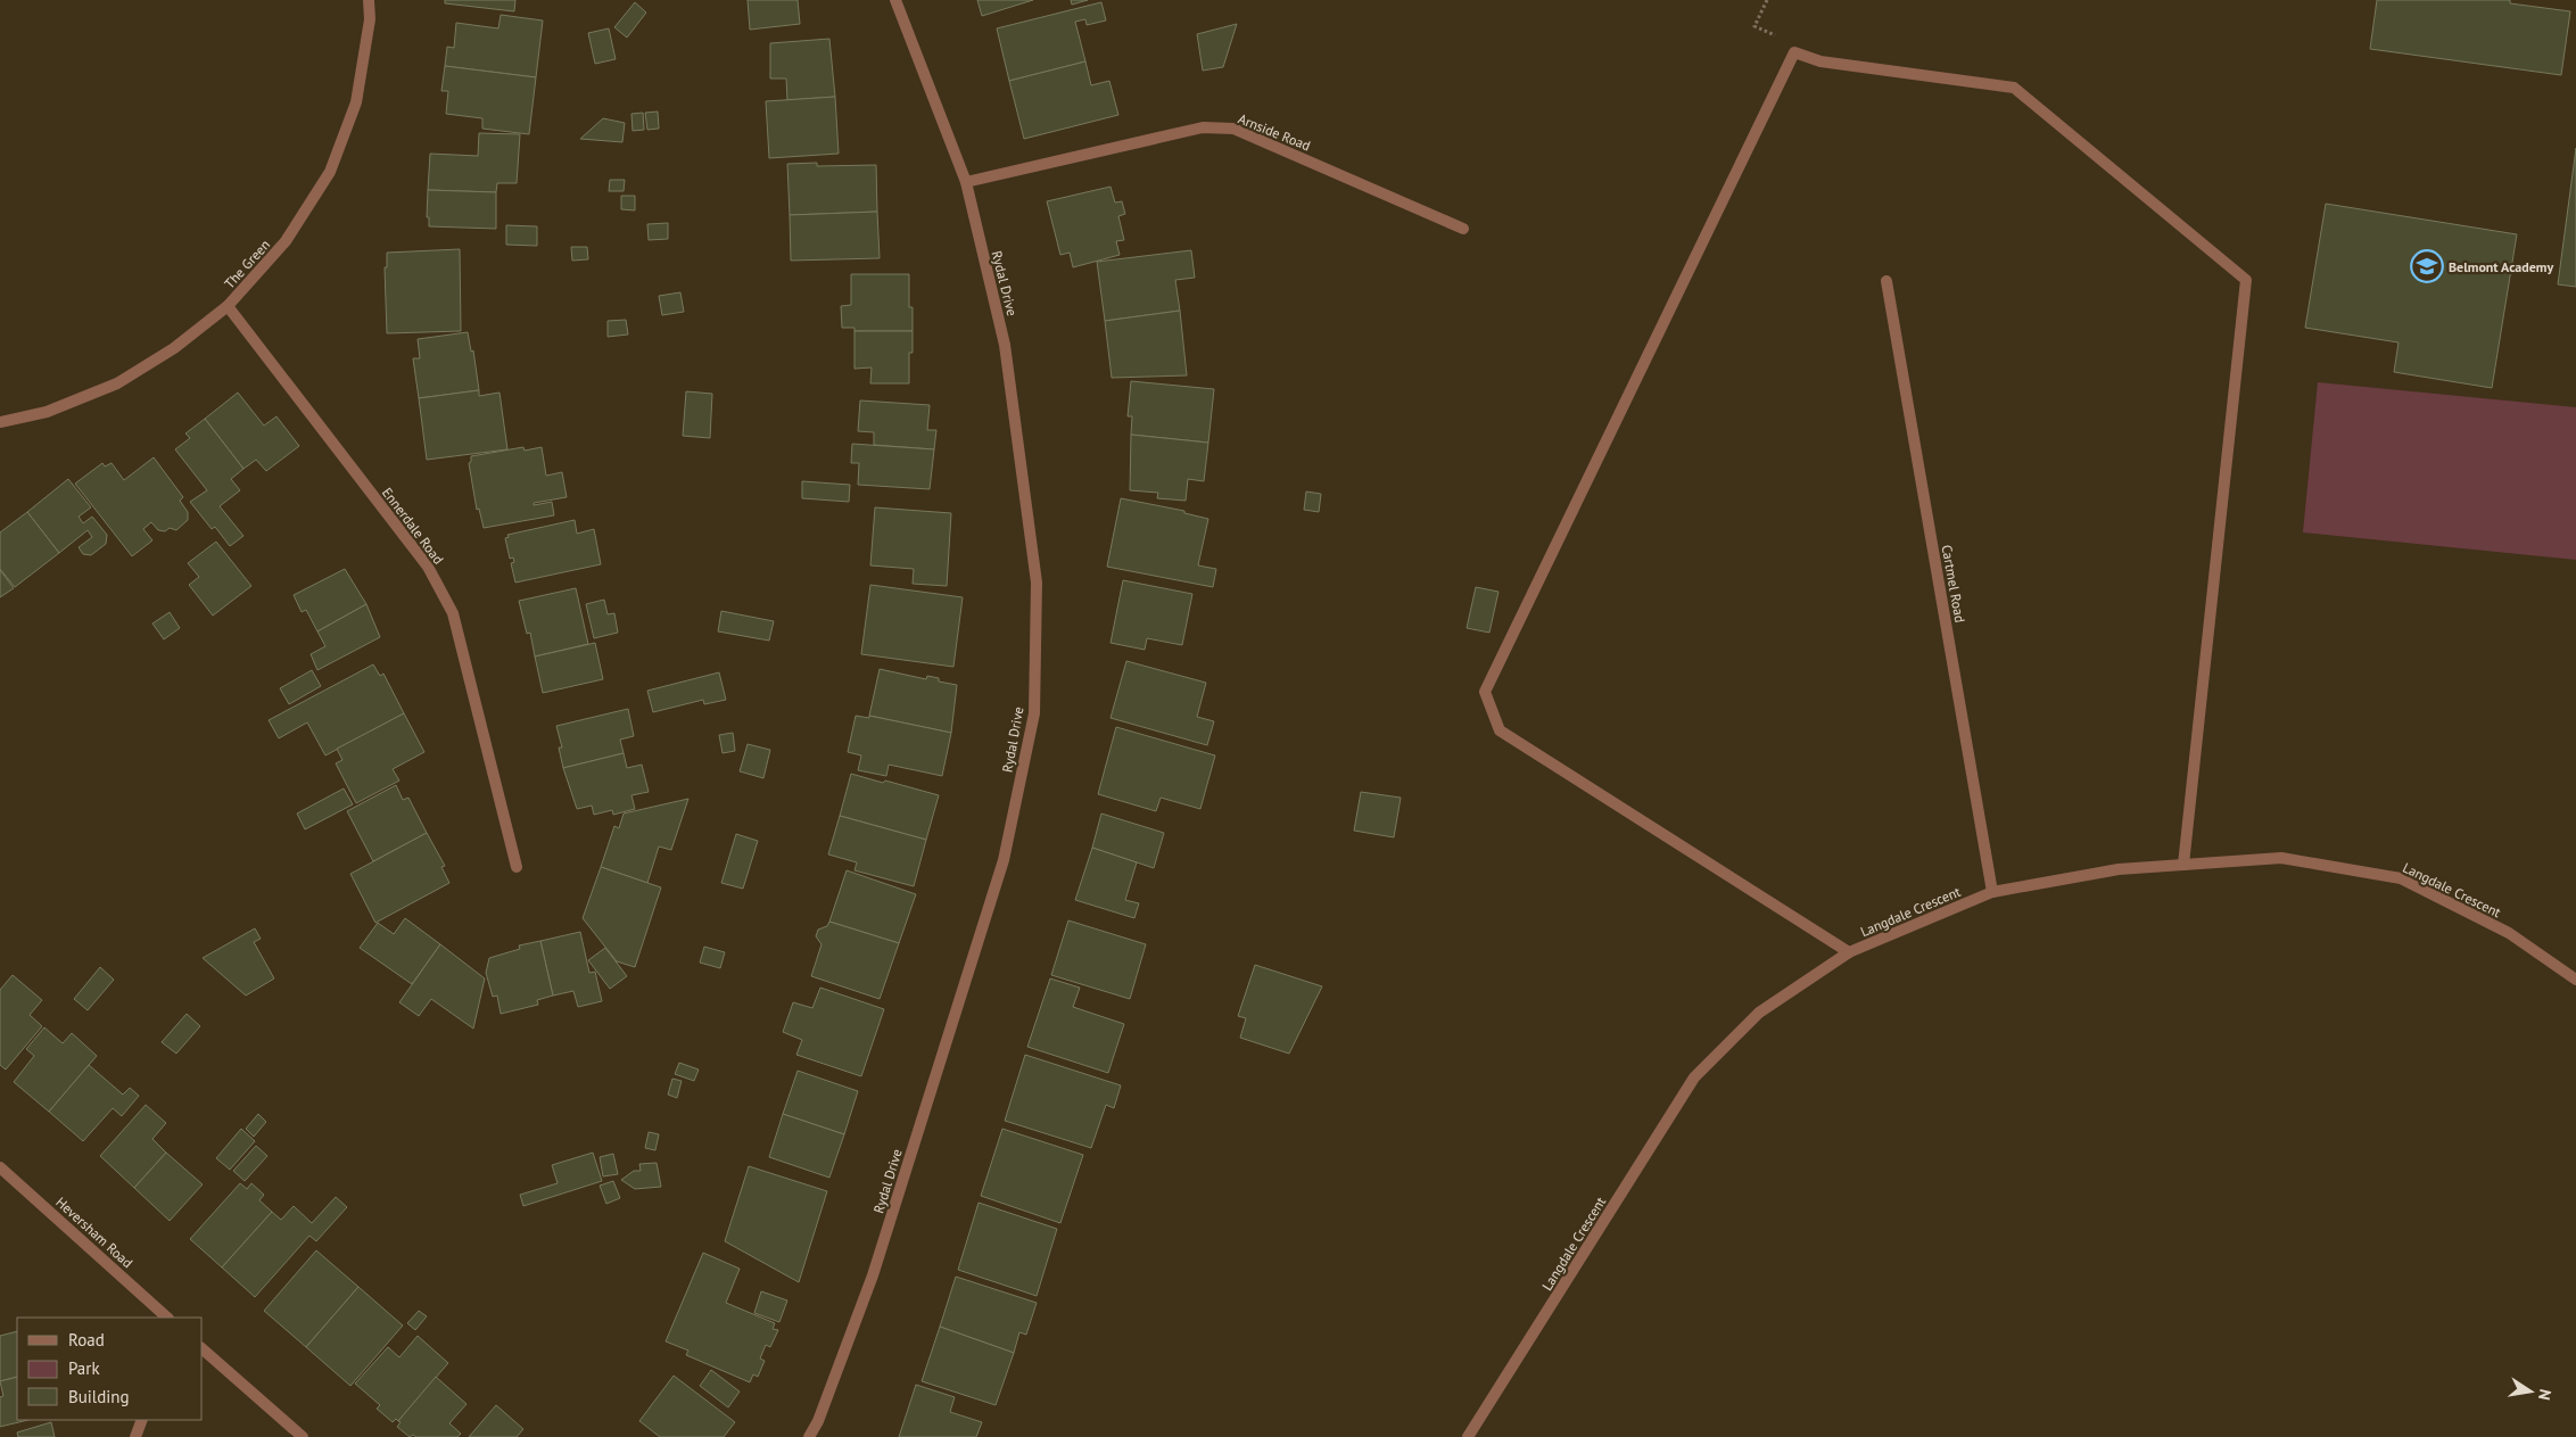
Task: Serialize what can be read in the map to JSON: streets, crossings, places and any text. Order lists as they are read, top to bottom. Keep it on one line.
{"streets":{"street":["Arnside Road","The Green","Rydal Drive","Ennerdale Road","Cartmel Road","Langdale Crescent","Heversham Road"]},"crossings":[["Arnside Road","Rydal Drive"],["The Green","Ennerdale Road"],["Cartmel Road","Langdale Crescent"]],"places":{"school or university":["Belmont Academy"]},"legend":["Road","Park","Building"],"north":"right"}
